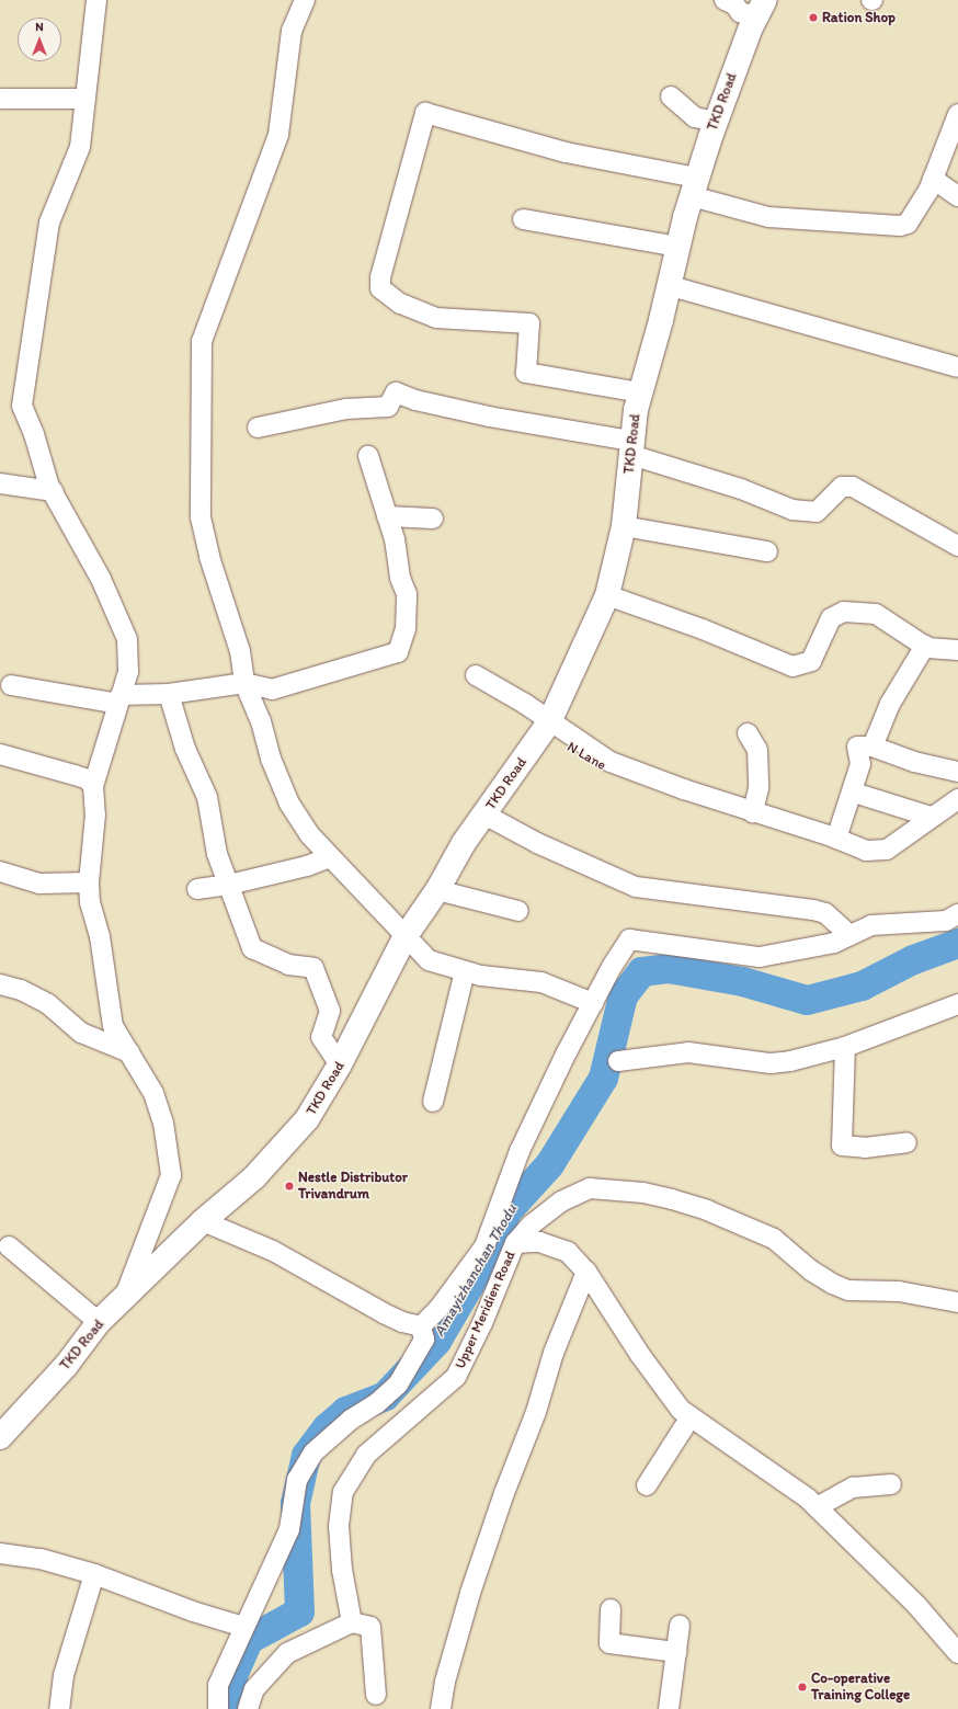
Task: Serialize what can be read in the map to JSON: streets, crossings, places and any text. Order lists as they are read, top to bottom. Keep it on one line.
{"streets":{"street":["TKD Road","N Lane","Upper Meridien Road"]},"crossings":[["TKD Road","N Lane"]],"water":["Amayizhanchan Thodu"],"places":["Ration Shop","Nestle Distributor Trivandrum","Co-operative Training College"],"north":"top"}
